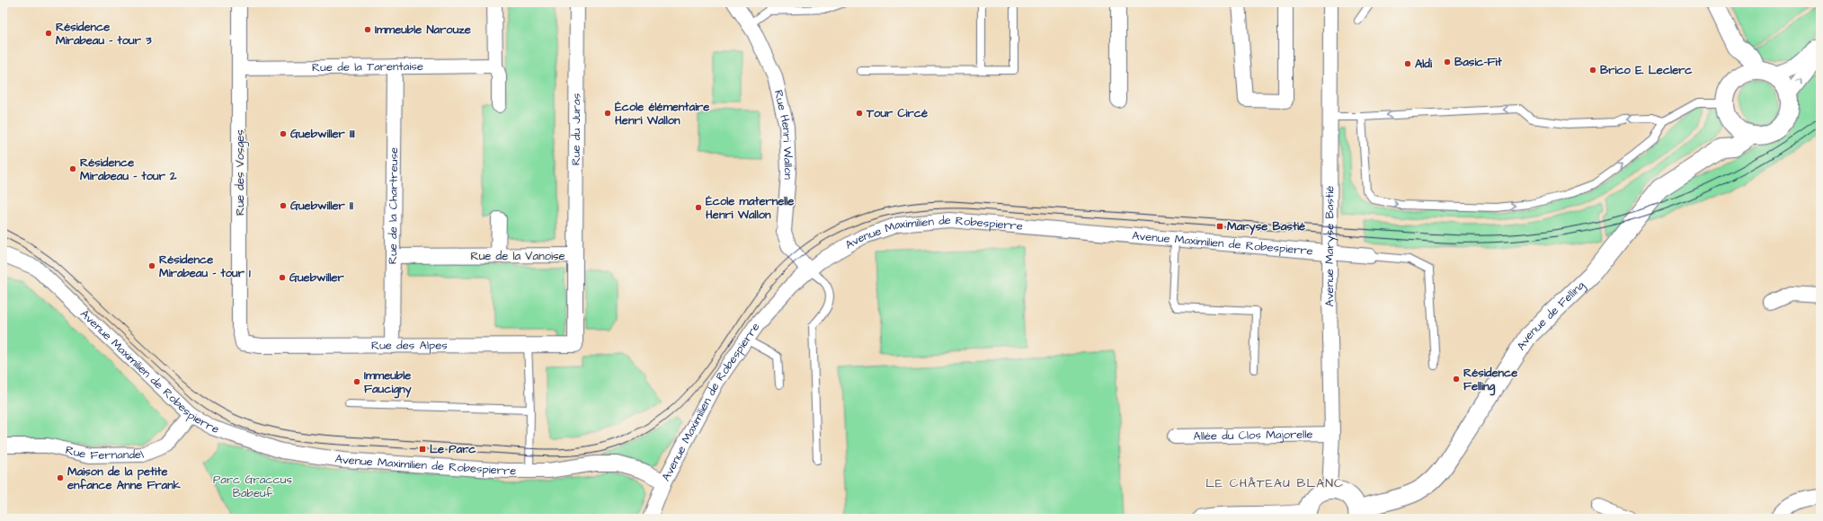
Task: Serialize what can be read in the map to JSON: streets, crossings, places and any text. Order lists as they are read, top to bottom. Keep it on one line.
{"streets":{"street":["Rue de la Tarentaise","Rue du Juras","Rue Henri Wallon","Rue des Vosges","Rue de la Chartreuse","Avenue Maximilien de Robespierre","Avenue Maryse Bastié","Rue de la Vanoise","Avenue de Felling","Rue des Alpes","Allée du Clos Majorelle","Rue Fernandel"]},"crossings":[["Rue de la Tarentaise","Rue des Vosges"],["Rue de la Tarentaise","Rue de la Chartreuse"],["Rue du Juras","Rue de la Vanoise"],["Rue Henri Wallon","Avenue Maximilien de Robespierre"],["Rue des Vosges","Rue des Alpes"],["Rue de la Chartreuse","Rue de la Vanoise"],["Rue de la Chartreuse","Rue des Alpes"],["Avenue Maximilien de Robespierre","Avenue Maryse Bastié"],["Avenue Maximilien de Robespierre","Rue Fernandel"],["Avenue Maryse Bastié","Allée du Clos Majorelle"],["Rue de la Vanoise","Rue des Alpes"]],"districts":["LE CHÂTEAU BLANC"],"parks":["Parc Graccus Babeuf"],"places":{"other":["Immeuble Narouze","Résidence Mirabeau - tour 3","Basic-Fit","Aldi","Brico E. Leclerc","École élémentaire Henri Wallon","Tour Circé","Guebwiller III","Résidence Mirabeau - tour 2","Guebwiller II","École maternelle Henri Wallon","Résidence Mirabeau - tour 1","Guebwiller","Résidence Felling","Immeuble Faucigny","Maison de la petite enfance Anne Frank"],"transit":["Maryse Bastié","Le Parc"]}}
